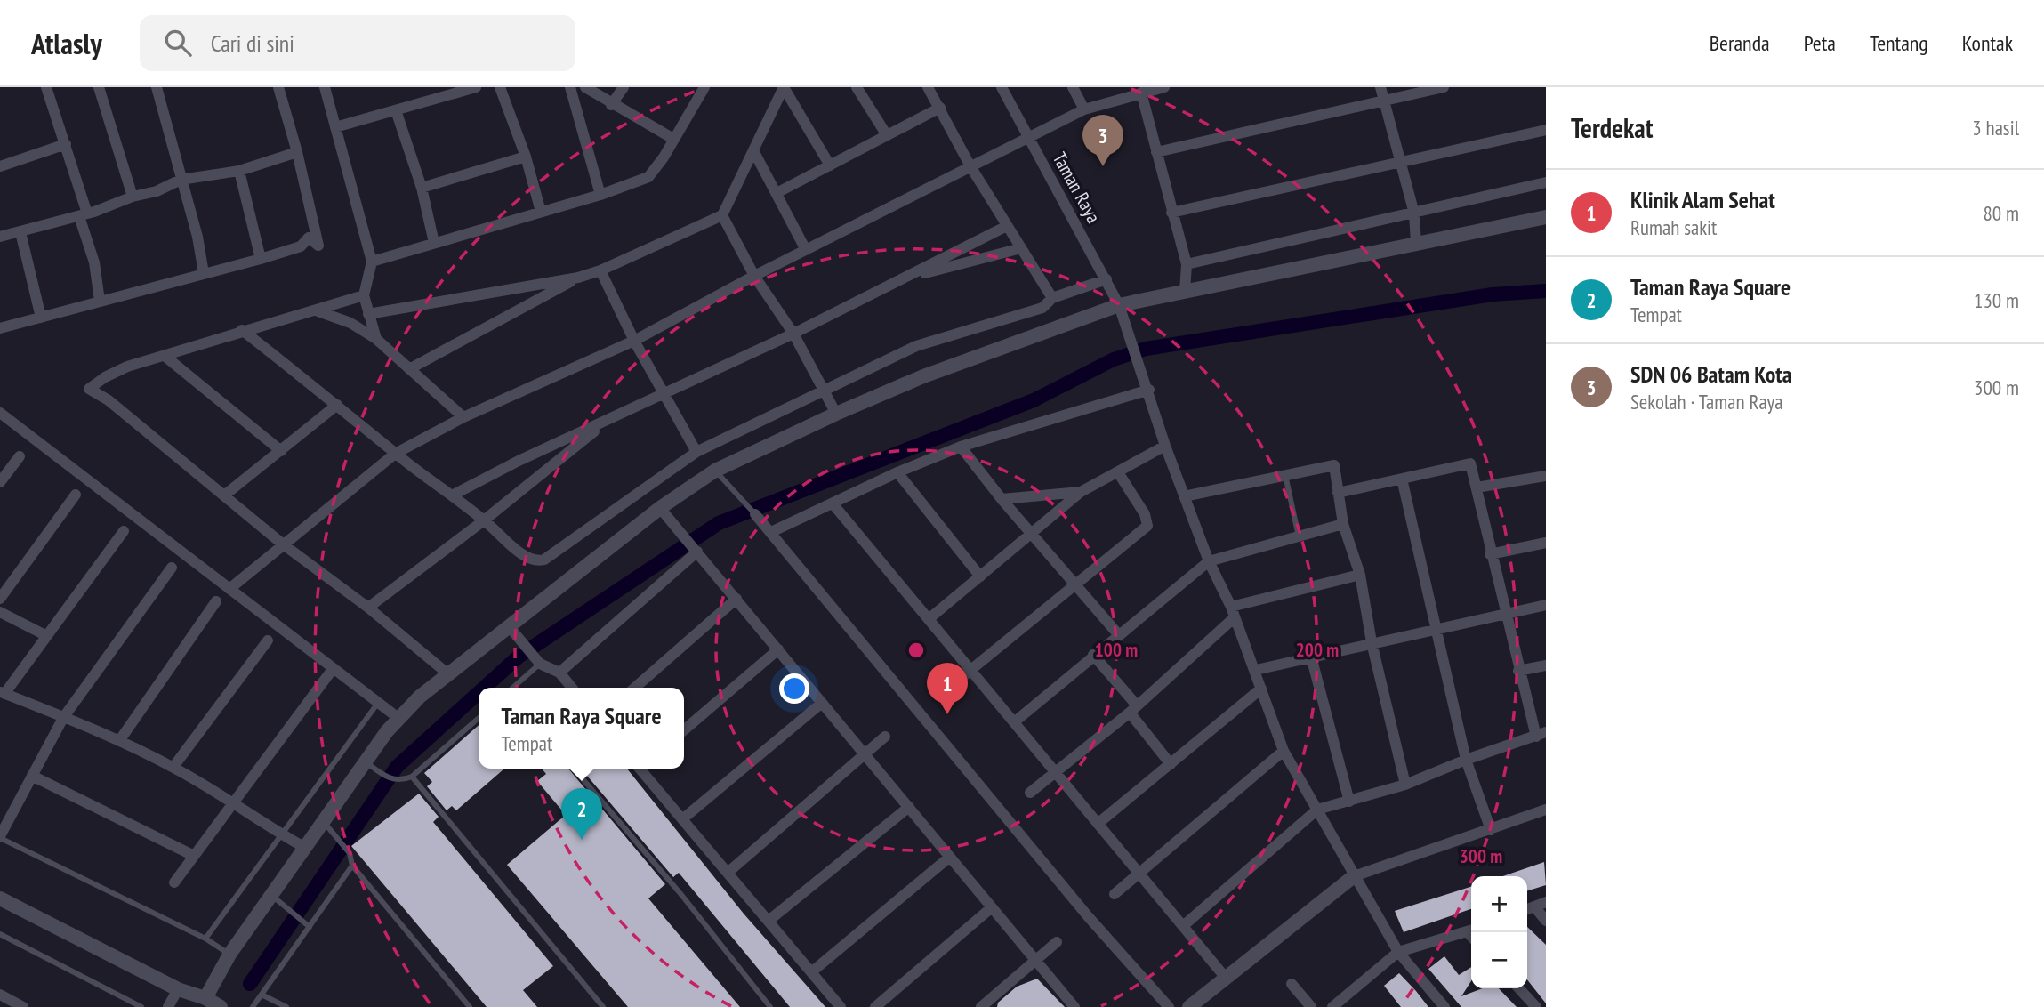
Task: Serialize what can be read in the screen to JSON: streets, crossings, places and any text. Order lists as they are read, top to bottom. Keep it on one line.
{"streets":{"street":["Taman Raya"]},"page":{"header":"Atlasly","search":"Cari di sini","nav":["Beranda","Peta","Tentang","Kontak"],"heading":["Terdekat","3 hasil"],"pins":["3","1","2"],"list":[{"mark":"1","name":"Klinik Alam Sehat","note":"Rumah sakit","value":"80 m"},{"mark":"2","name":"Taman Raya Square","note":"Tempat","value":"130 m"},{"mark":"3","name":"SDN 06 Batam Kota","note":"Sekolah · Taman Raya","value":"300 m"}],"popup":["Taman Raya Square","Tempat"],"map_buttons":["+","−"]},"rings":["100 m","200 m","300 m"]}
